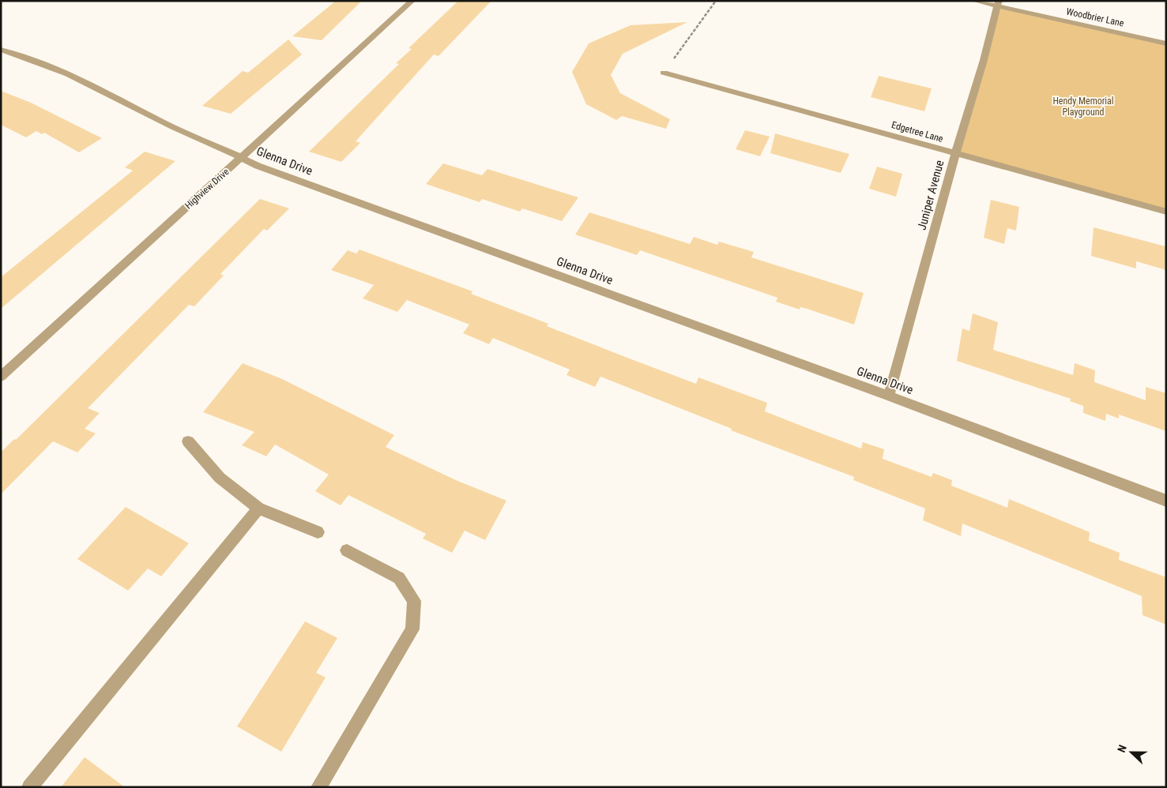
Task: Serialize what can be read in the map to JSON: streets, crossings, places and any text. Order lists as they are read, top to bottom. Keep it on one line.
{"streets":{"street":["Woodbrier Lane","Edgetree Lane","Glenna Drive","Highview Drive","Juniper Avenue"]},"crossings":[["Woodbrier Lane","Juniper Avenue"],["Edgetree Lane","Juniper Avenue"],["Glenna Drive","Highview Drive"],["Glenna Drive","Juniper Avenue"]],"parks":["Hendy Memorial Playground"],"north":"left"}
